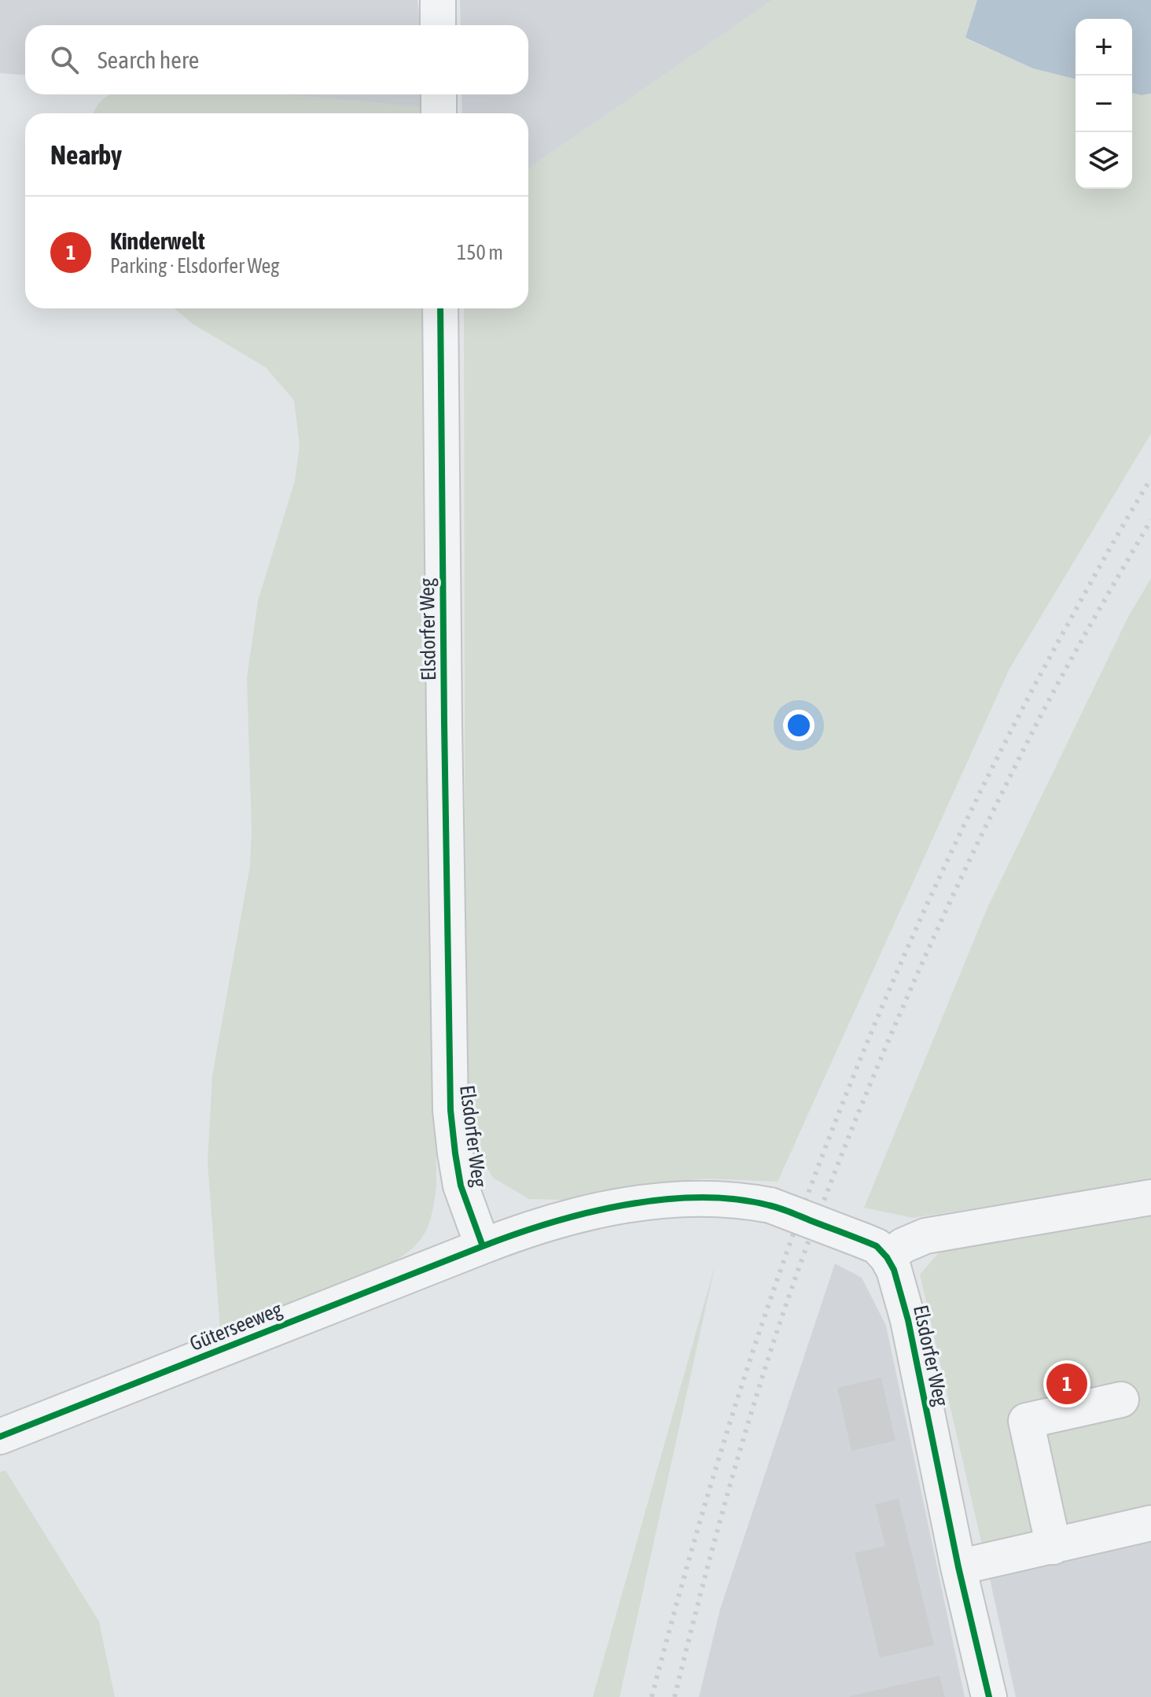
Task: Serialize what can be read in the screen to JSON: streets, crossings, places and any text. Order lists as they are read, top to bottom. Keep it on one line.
{"streets":{"street":["Elsdorfer Weg","Güterseeweg"]},"crossings":[["Elsdorfer Weg","Güterseeweg"]],"page":{"map_buttons":["+","−"],"search":"Search here","heading":"Nearby","list":[{"mark":"1","name":"Kinderwelt","note":"Parking · Elsdorfer Weg","value":"150 m"}],"pins":"1"}}
